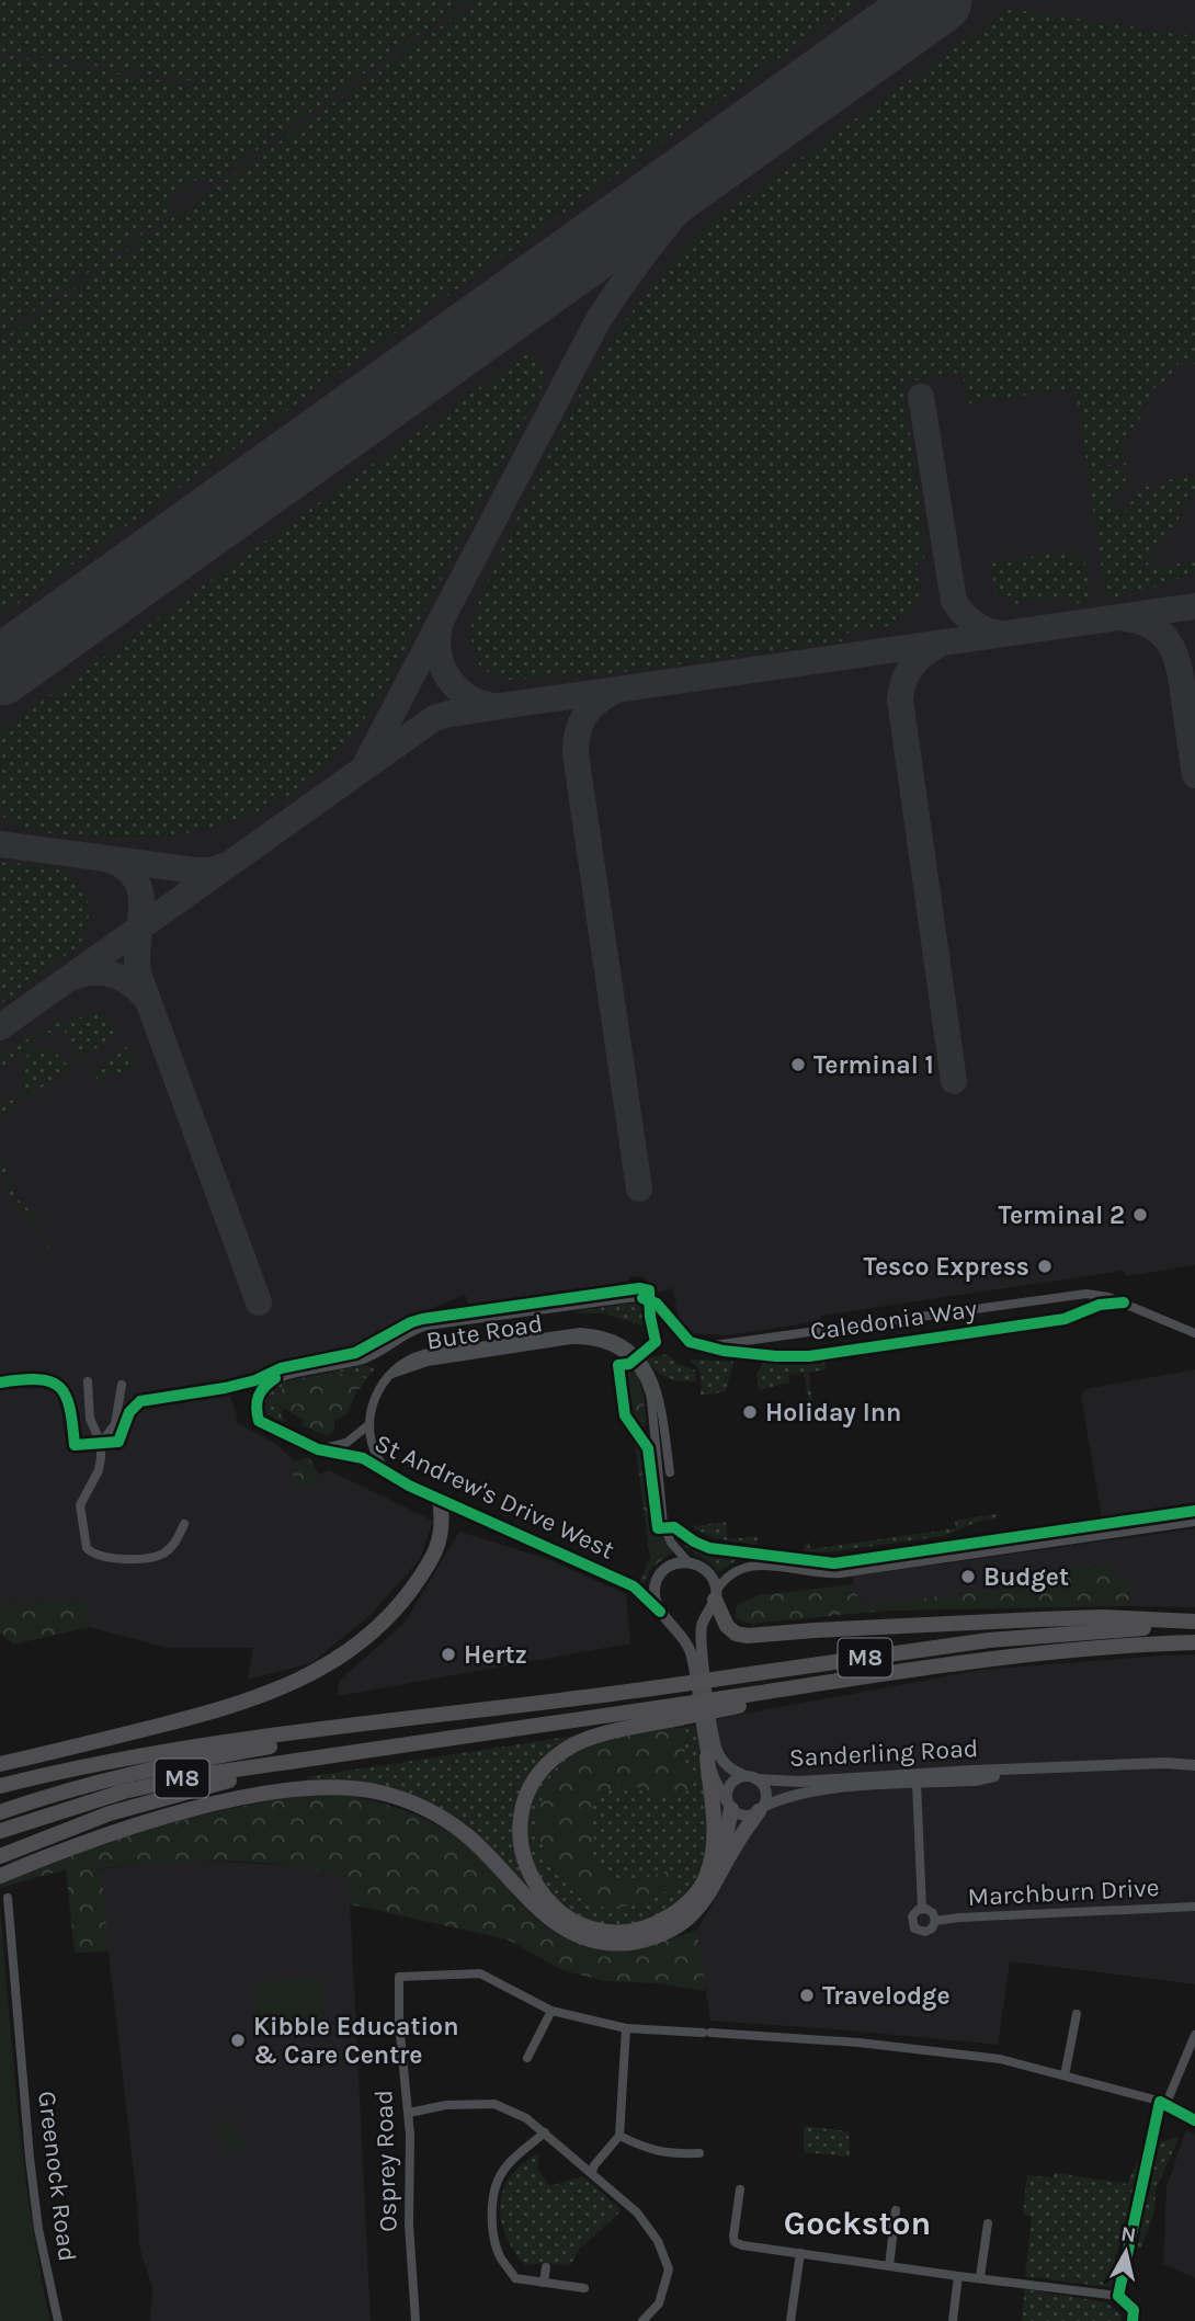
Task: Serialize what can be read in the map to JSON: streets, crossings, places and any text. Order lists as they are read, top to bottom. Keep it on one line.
{"streets":{"highway":["M8"],"street":["Caledonia Way","Bute Road","St Andrew's Drive West","Sanderling Road","Marchburn Drive","Osprey Road","Greenock Road"]},"crossings":[["Caledonia Way","St Andrew's Drive West"],["Bute Road","St Andrew's Drive West"],["Sanderling Road","Marchburn Drive"]],"districts":["Gockston"],"places":["Terminal 1","Terminal 2","Tesco Express","Holiday Inn","Budget","Hertz","Travelodge","Kibble Education & Care Centre"],"north":"top"}
